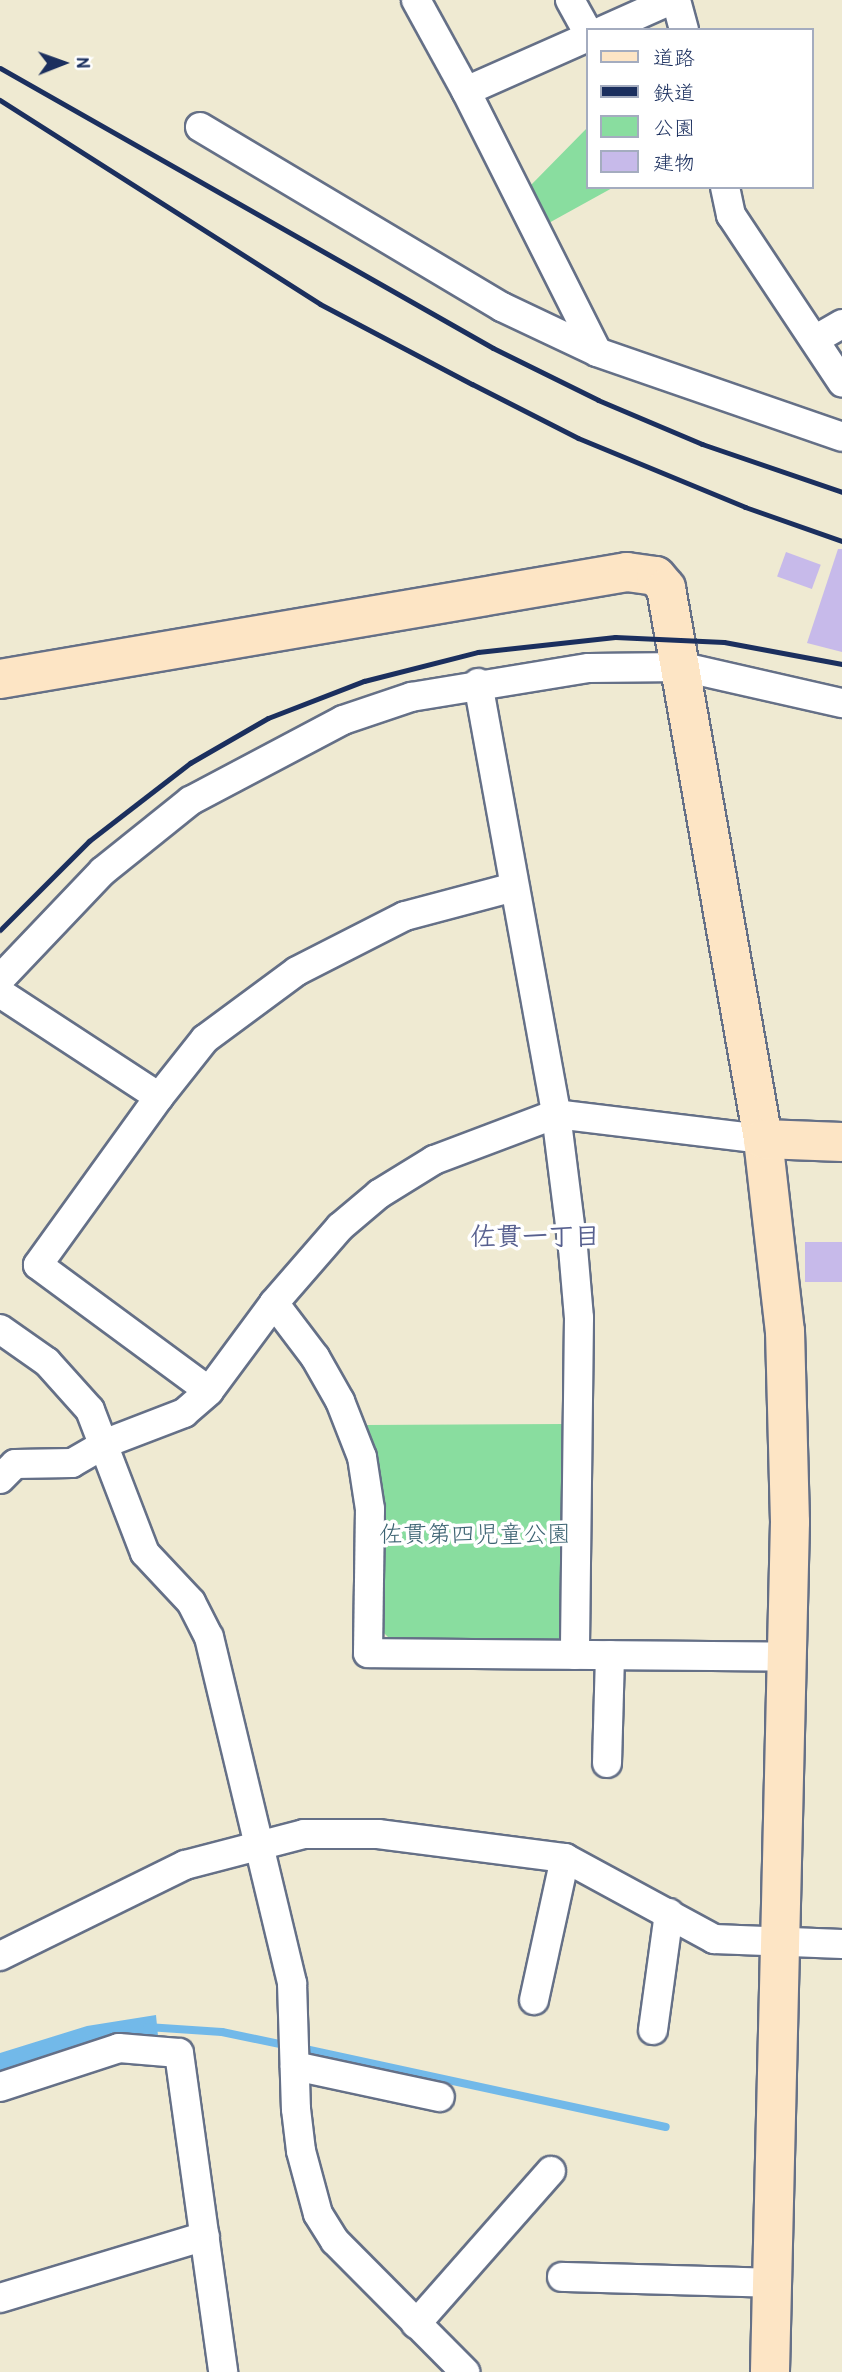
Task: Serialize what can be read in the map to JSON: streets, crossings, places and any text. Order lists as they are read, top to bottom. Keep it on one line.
{"districts":["佐貫一丁目"],"parks":["佐貫第四児童公園"],"legend":["道路","鉄道","公園","建物"],"north":"right"}
